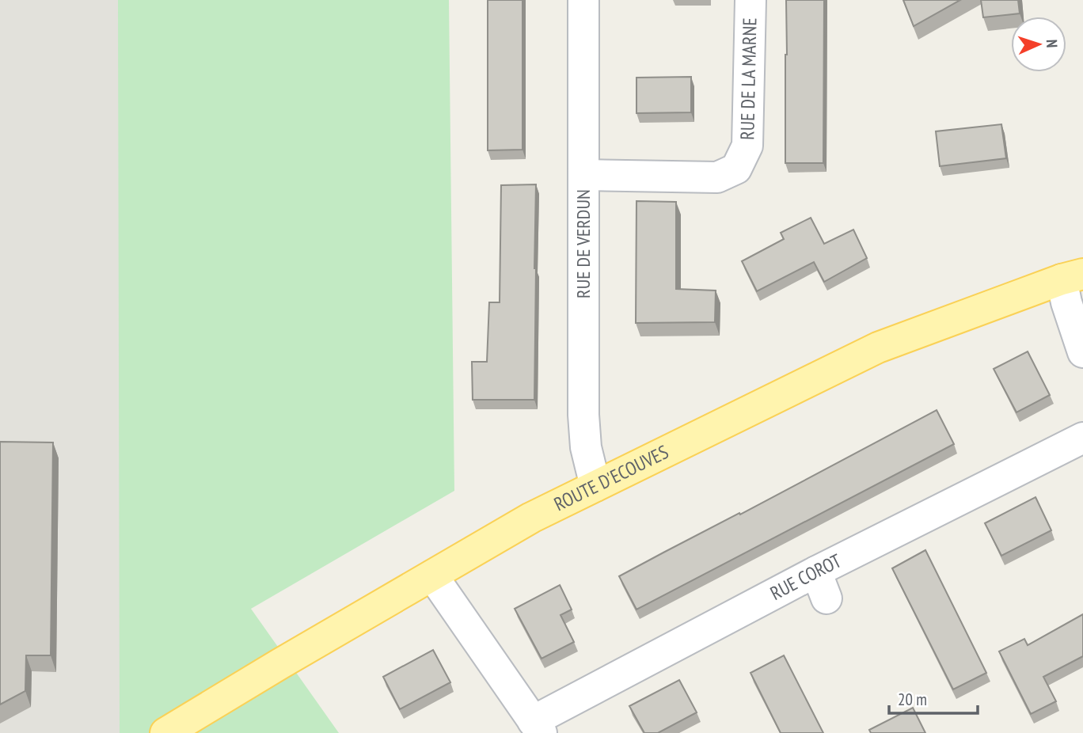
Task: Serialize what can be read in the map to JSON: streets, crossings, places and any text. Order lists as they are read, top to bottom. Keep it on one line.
{"streets":{"main road":["ROUTE D'ECOUVES"],"street":["RUE DE LA MARNE","RUE DE VERDUN","RUE COROT"]},"crossings":[["RUE DE LA MARNE","RUE DE VERDUN"],["RUE DE VERDUN","ROUTE D'ECOUVES"]],"scale_bar":"20 m","north":"right"}
